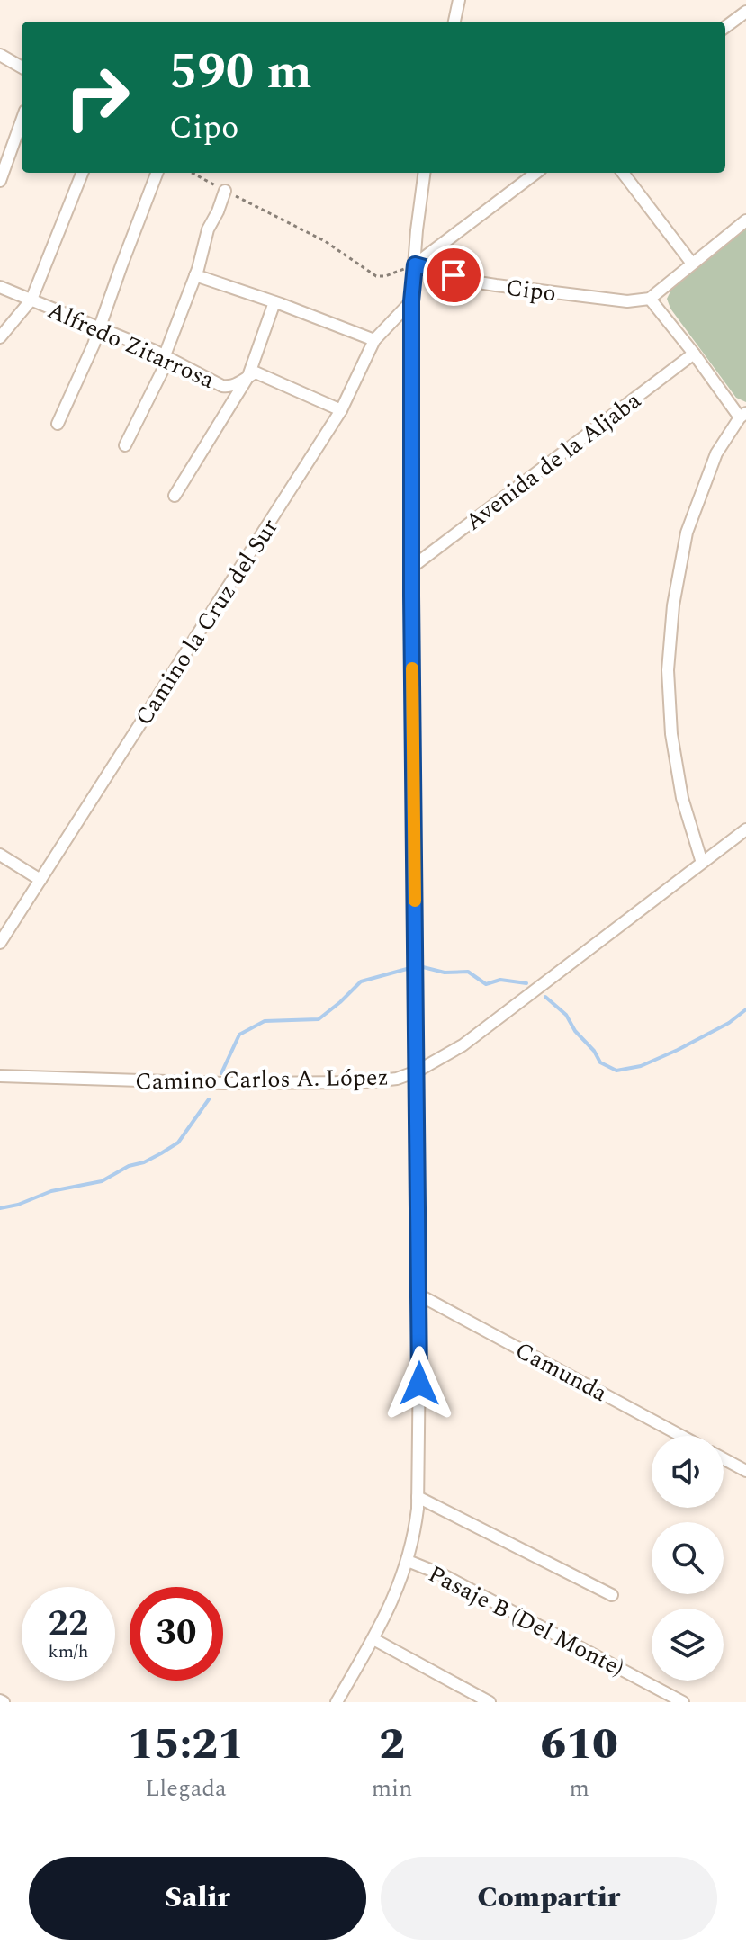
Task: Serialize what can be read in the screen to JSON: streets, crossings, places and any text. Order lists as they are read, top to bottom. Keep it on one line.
{"streets":{"street":["Cipo","Alfredo Zitarrosa","Avenida de la Aljaba","Camino la Cruz del Sur","Camino Carlos A. López","Camunda","Pasaje B (Del Monte)"]},"crossings":[["Alfredo Zitarrosa","Camino la Cruz del Sur"]],"page":{"turn":["590 m","Cipo"],"speed":"22 km/h","limit":"30","eta":["15:21","Llegada","2","min","610","m"],"buttons":["Salir","Compartir"]}}
